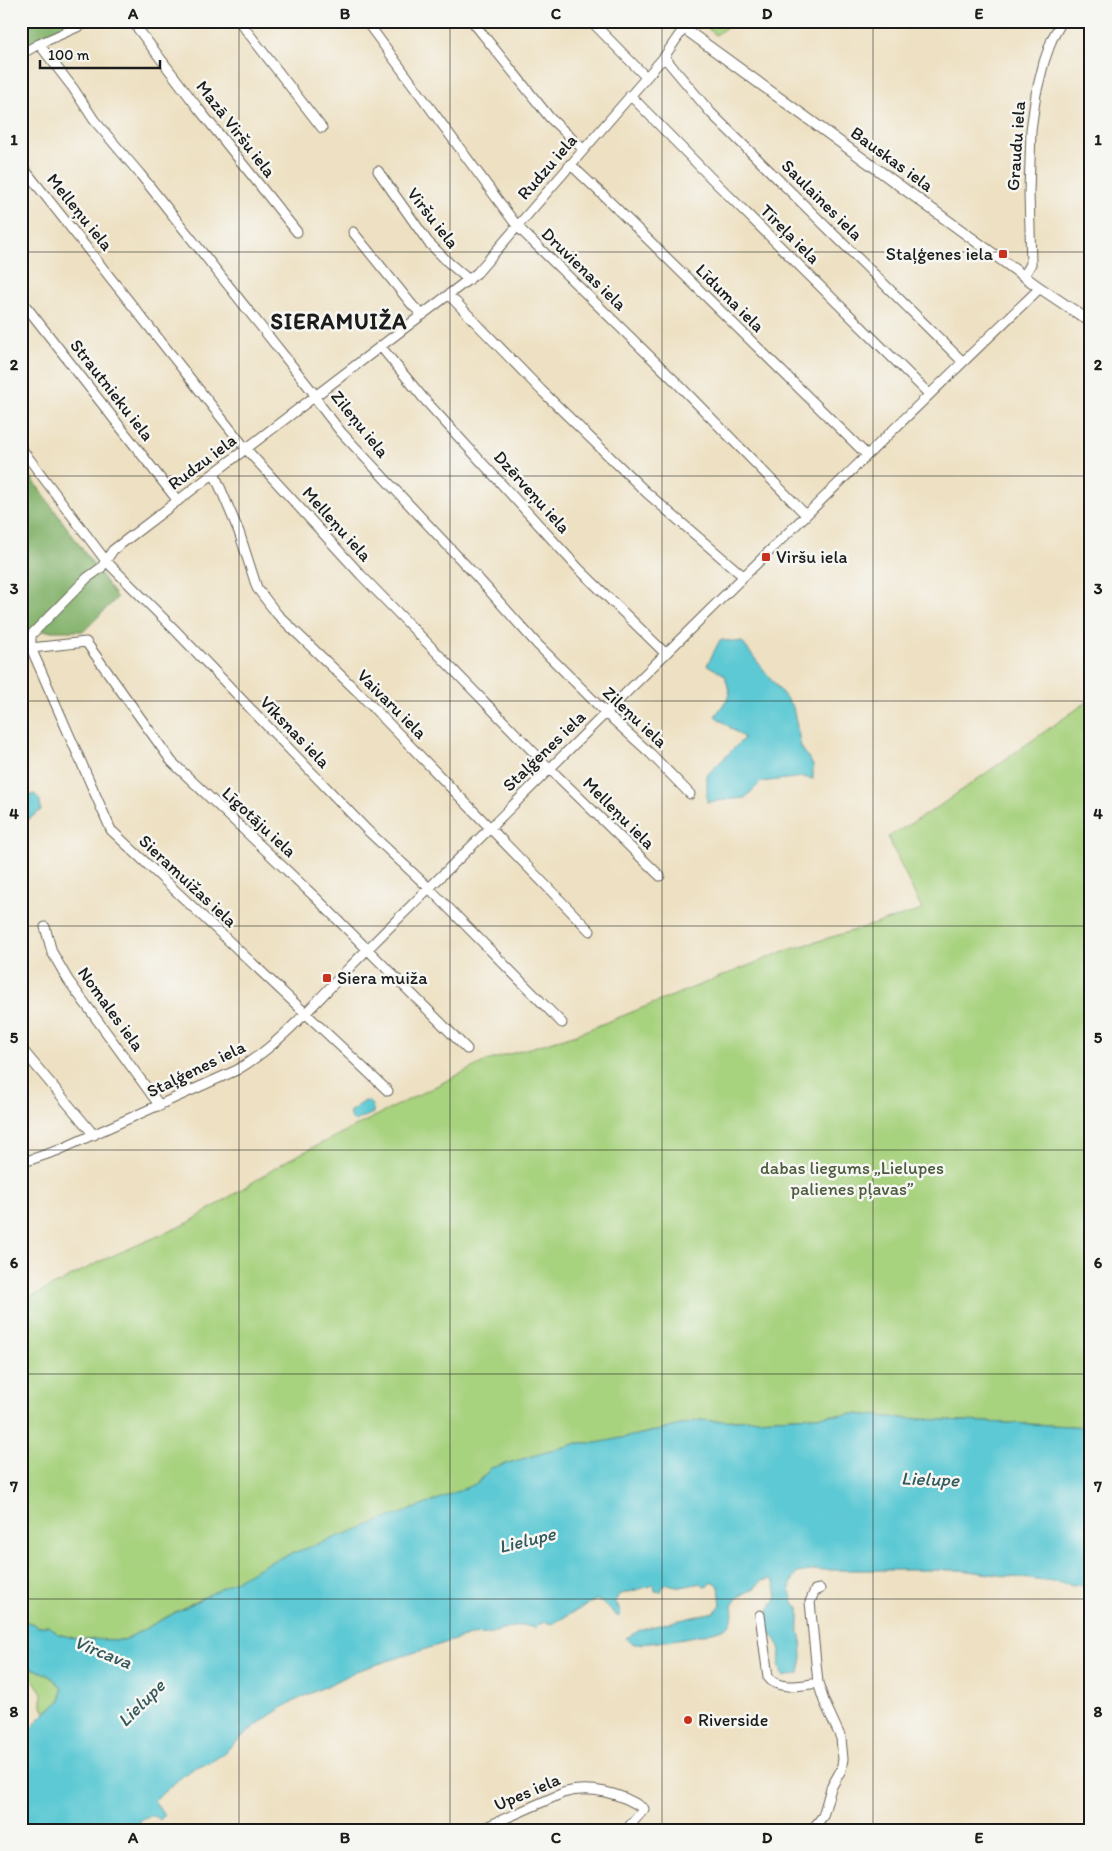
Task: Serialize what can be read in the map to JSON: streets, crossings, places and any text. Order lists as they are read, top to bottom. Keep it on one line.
{"streets":{"street":["Mazā Viršu iela","Graudu iela","Bauskas iela","Rudzu iela","Saulaines iela","Melleņu iela","Viršu iela","Tīreļa iela","Druvienas iela","Līduma iela","Strautnieku iela","Zileņu iela","Dzērveņu iela","Vaivaru iela","Vīksnas iela","Staļģenes iela","Līgotāju iela","Sieramuižas iela","Nomales iela","Upes iela"]},"crossings":[["Graudu iela","Bauskas iela"],["Bauskas iela","Rudzu iela"],["Bauskas iela","Staļģenes iela"],["Rudzu iela","Saulaines iela"],["Rudzu iela","Melleņu iela"],["Rudzu iela","Viršu iela"],["Rudzu iela","Tīreļa iela"],["Rudzu iela","Druvienas iela"],["Rudzu iela","Līduma iela"],["Rudzu iela","Strautnieku iela"],["Rudzu iela","Zileņu iela"],["Rudzu iela","Dzērveņu iela"],["Rudzu iela","Vaivaru iela"],["Rudzu iela","Vīksnas iela"],["Rudzu iela","Līgotāju iela"],["Rudzu iela","Sieramuižas iela"],["Saulaines iela","Staļģenes iela"],["Melleņu iela","Staļģenes iela"],["Tīreļa iela","Staļģenes iela"],["Druvienas iela","Staļģenes iela"],["Līduma iela","Staļģenes iela"],["Zileņu iela","Staļģenes iela"],["Dzērveņu iela","Staļģenes iela"],["Vaivaru iela","Staļģenes iela"],["Vīksnas iela","Staļģenes iela"],["Staļģenes iela","Līgotāju iela"],["Staļģenes iela","Sieramuižas iela"],["Staļģenes iela","Nomales iela"],["Līgotāju iela","Sieramuižas iela"]],"districts":["SIERAMUIŽA"],"water":["Lielupe","Vircava"],"parks":["dabas liegums „Lielupes palienes pļavas”"],"places":{"transit":["Staļģenes iela","Viršu iela","Siera muiža"],"other":["Riverside"]},"scale_bar":"100 m","grid":{"columns":["A","B","C","D","E"],"rows":["1","2","3","4","5","6","7","8"]}}
